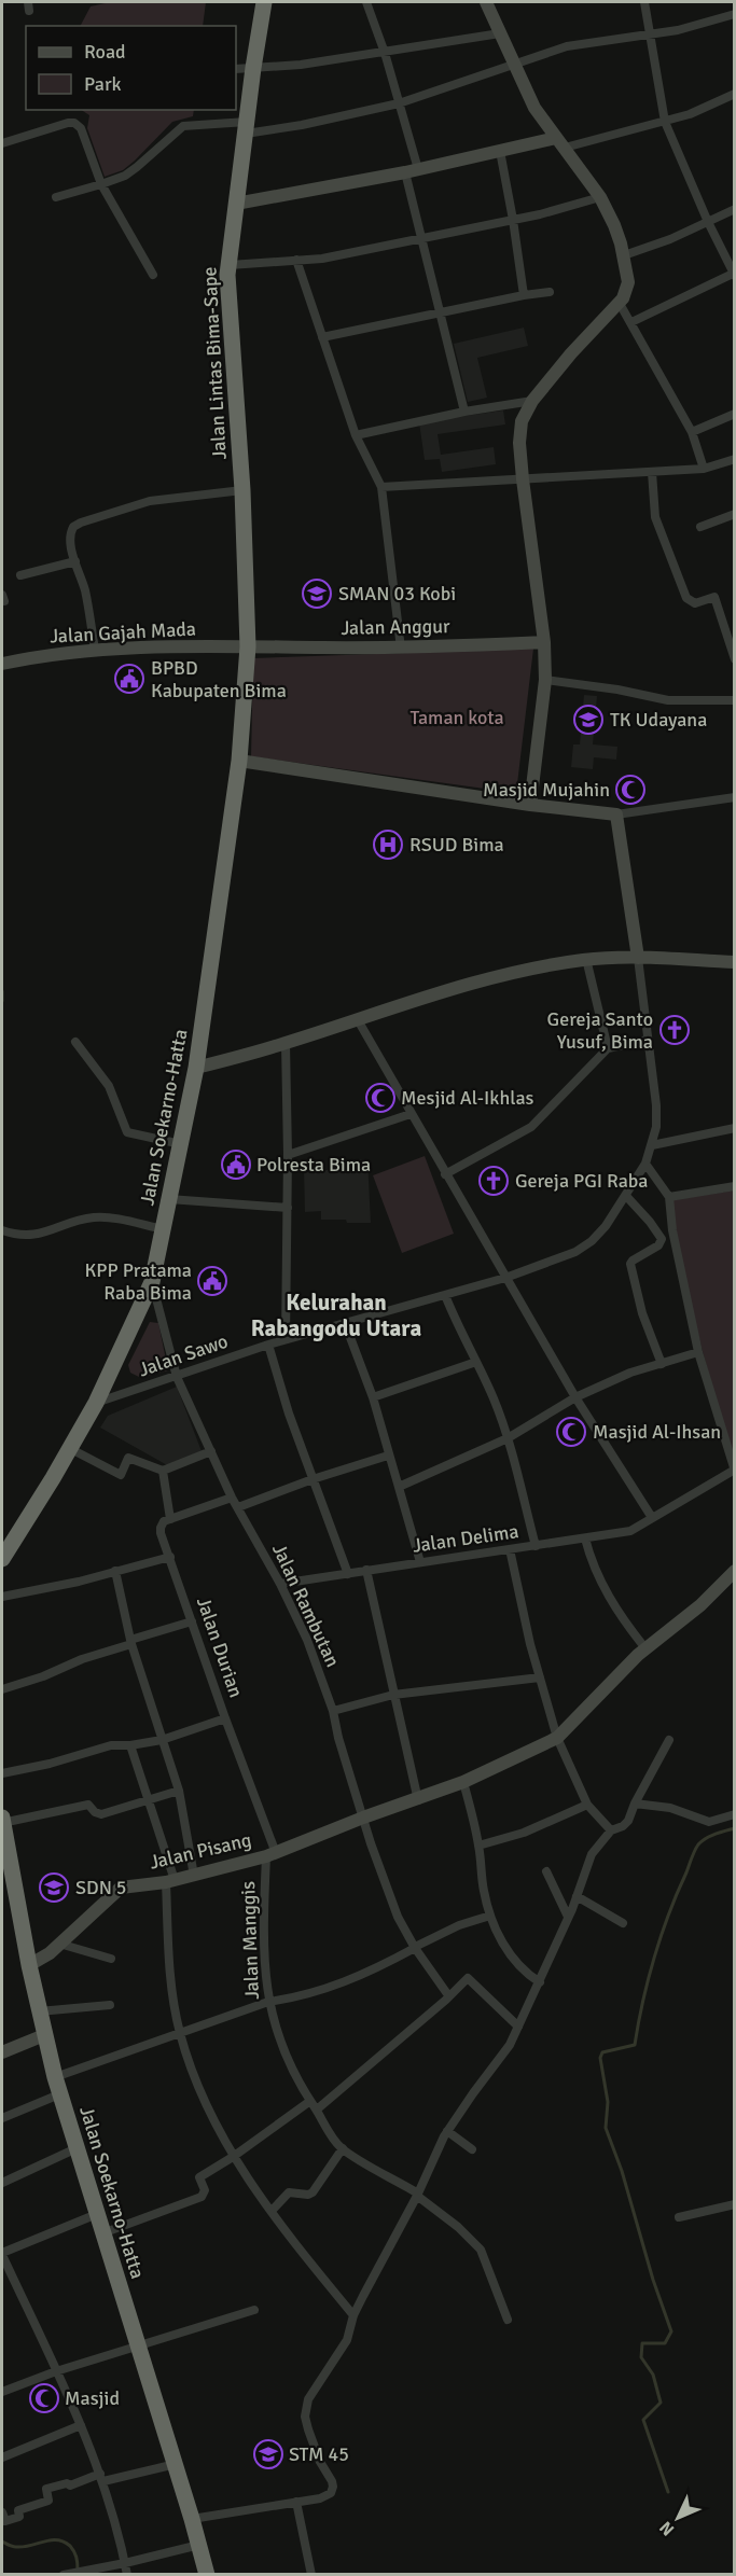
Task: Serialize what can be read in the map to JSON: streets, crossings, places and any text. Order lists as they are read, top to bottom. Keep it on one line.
{"streets":{"highway":["Jalan Lintas Bima-Sape","Jalan Soekarno-Hatta"],"street":["Jalan Anggur","Jalan Gajah Mada","Jalan Sawo","Jalan Delima","Jalan Rambutan","Jalan Durian","Jalan Pisang","Jalan Manggis"]},"crossings":[["Jalan Lintas Bima-Sape","Jalan Anggur"],["Jalan Lintas Bima-Sape","Jalan Gajah Mada"],["Jalan Lintas Bima-Sape","Jalan Soekarno-Hatta"],["Jalan Anggur","Jalan Gajah Mada"],["Jalan Anggur","Jalan Soekarno-Hatta"],["Jalan Gajah Mada","Jalan Soekarno-Hatta"],["Jalan Soekarno-Hatta","Jalan Sawo"],["Jalan Soekarno-Hatta","Jalan Rambutan"],["Jalan Soekarno-Hatta","Jalan Pisang"],["Jalan Sawo","Jalan Rambutan"],["Jalan Delima","Jalan Rambutan"],["Jalan Rambutan","Jalan Pisang"],["Jalan Durian","Jalan Pisang"],["Jalan Durian","Jalan Manggis"],["Jalan Pisang","Jalan Manggis"]],"districts":["Kelurahan Rabangodu Utara"],"parks":["Taman kota"],"places":{"school or university":["SMAN 03 Kobi","TK Udayana","SDN 5","STM 45"],"public building":["BPBD Kabupaten Bima","Polresta Bima","KPP Pratama Raba Bima"],"mosque":["Masjid Mujahin","Mesjid Al-Ikhlas","Masjid Al-Ihsan","Masjid"],"hospital":["RSUD Bima"],"church":["Gereja Santo Yusuf, Bima","Gereja PGI Raba"]},"legend":["Road","Park"],"north":"bottom left"}
